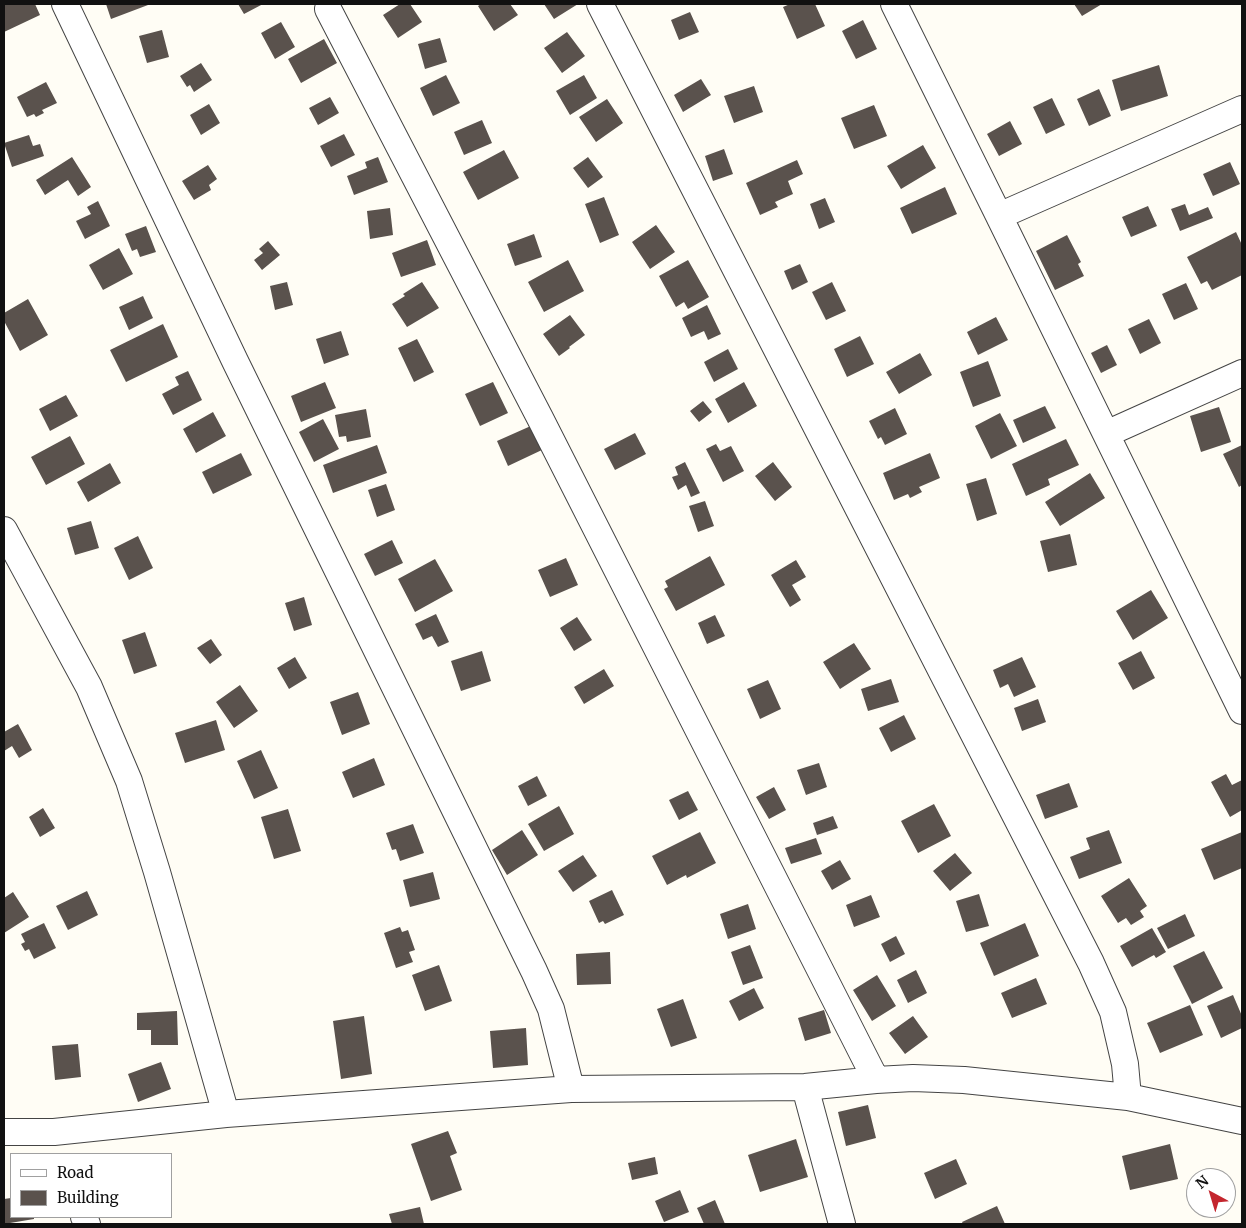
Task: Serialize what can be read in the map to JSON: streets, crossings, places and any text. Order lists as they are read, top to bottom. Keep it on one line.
{"legend":["Road","Building"],"north":"top left"}
